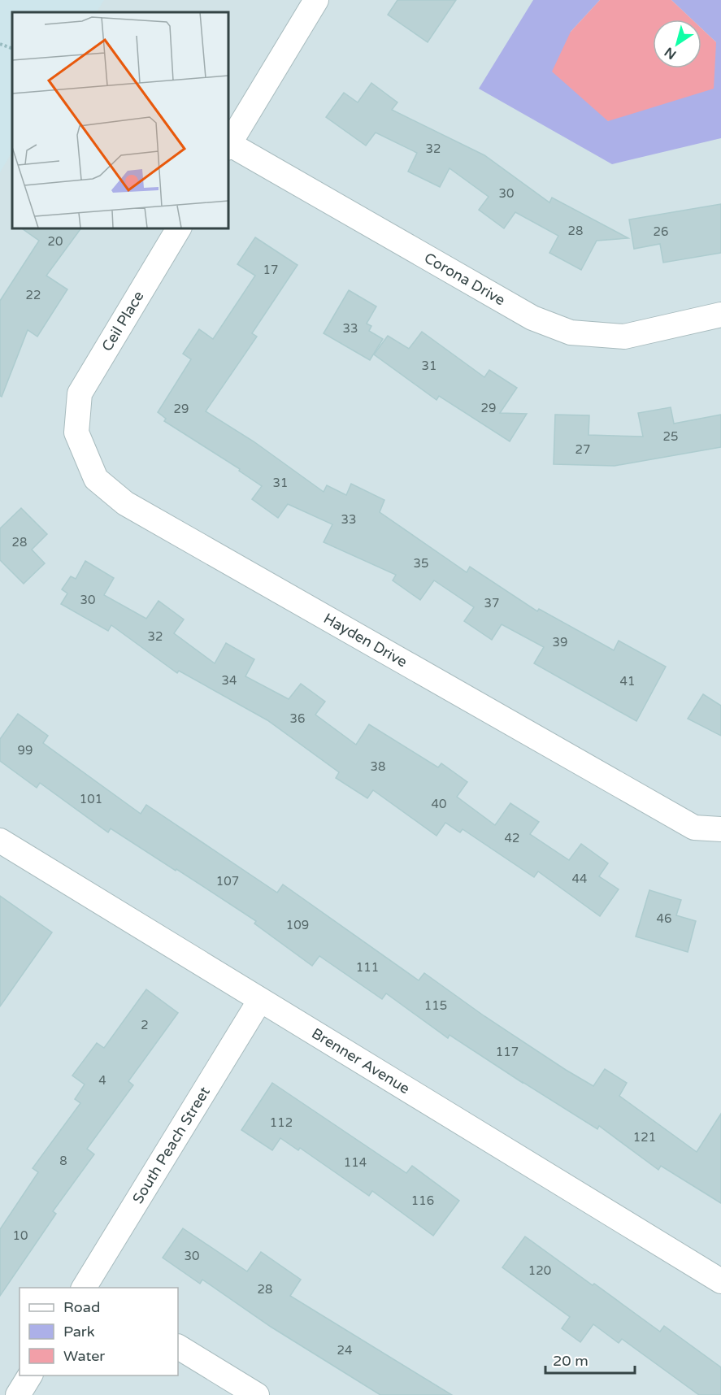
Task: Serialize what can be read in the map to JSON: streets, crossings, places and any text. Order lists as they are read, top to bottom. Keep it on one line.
{"streets":{"street":["Corona Drive","Ceil Place","Hayden Drive","Brenner Avenue","South Peach Street"]},"crossings":[["Ceil Place","Hayden Drive"],["Brenner Avenue","South Peach Street"]],"house_numbers":["32","30","28","26","20","17","22","33","31","29","29","25","27","31","33","28","35","30","37","32","39","34","41","36","99","38","101","40","42","44","107","46","109","111","115","2","117","4","112","121","8","114","116","10","30","120","28","24"],"legend":["Road","Park","Water"],"scale_bar":"20 m","north":"bottom left"}
